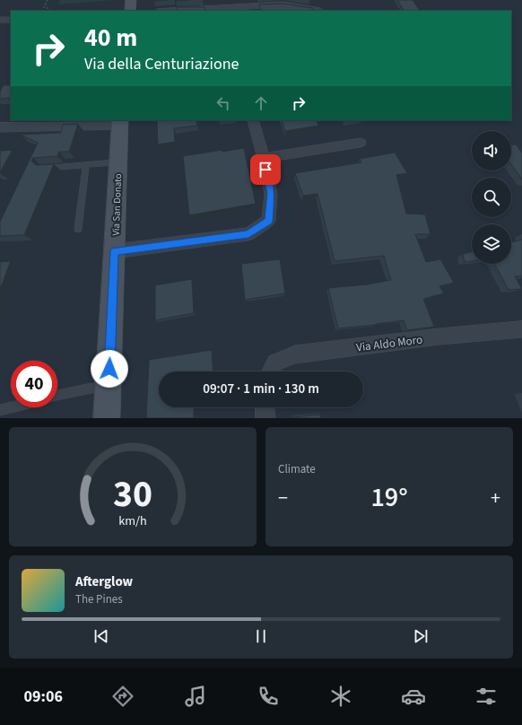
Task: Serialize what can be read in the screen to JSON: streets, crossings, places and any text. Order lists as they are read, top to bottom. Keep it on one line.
{"streets":{"street":["Via San Donato","Via Aldo Moro"]},"page":{"turn":["40 m","Via della Centuriazione"],"limit":"40","trip":"09:07 · 1 min · 130 m","tile":"Climate","heat":["−","19°","+"],"song":["Afterglow","The Pines"],"tabs":"09:06","gauge":["30","km/h"]}}
